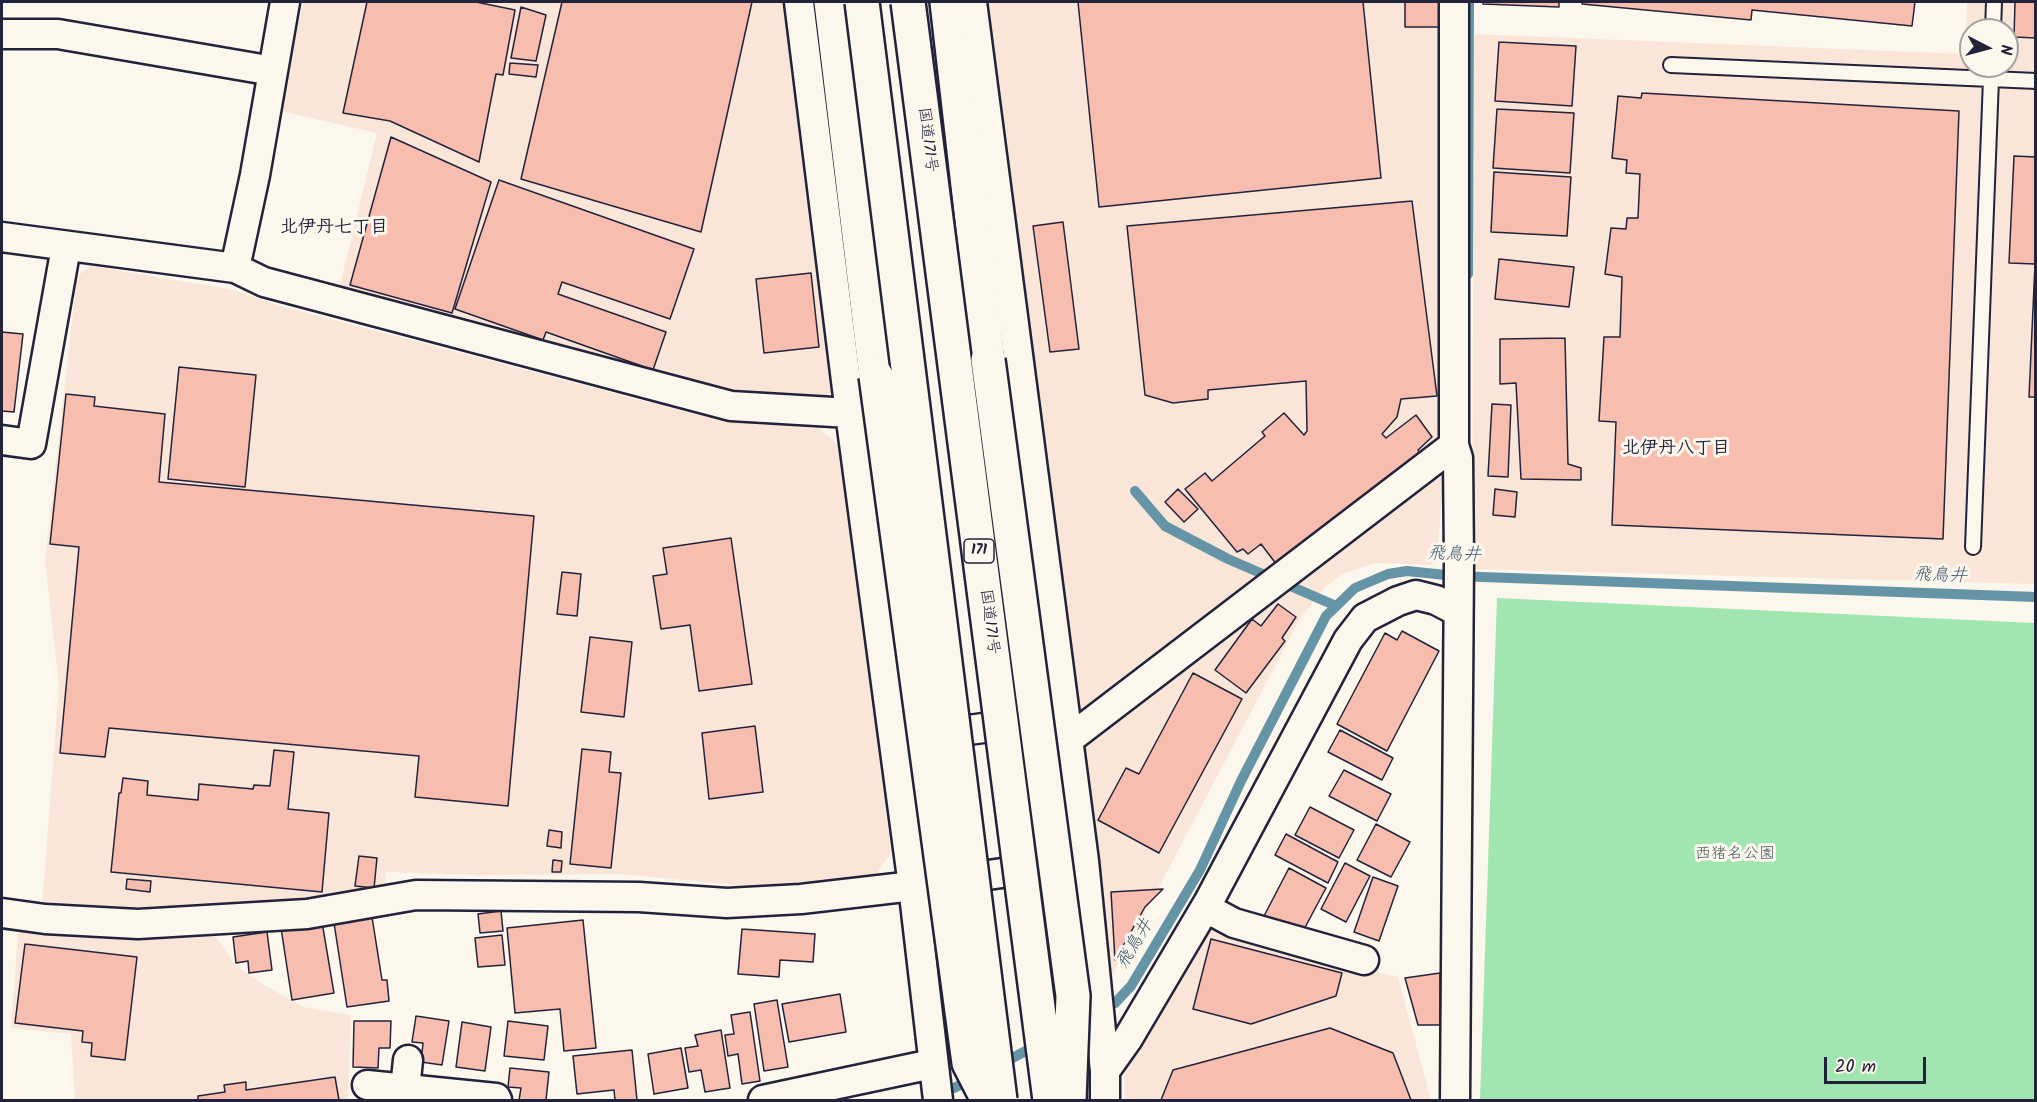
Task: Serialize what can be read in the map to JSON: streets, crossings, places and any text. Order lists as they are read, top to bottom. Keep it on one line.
{"streets":{"highway":["国道171号","171"]},"districts":["北伊丹七丁目","北伊丹八丁目"],"water":["飛鳥井"],"parks":["西猪名公園"],"scale_bar":"20 m","north":"right"}
